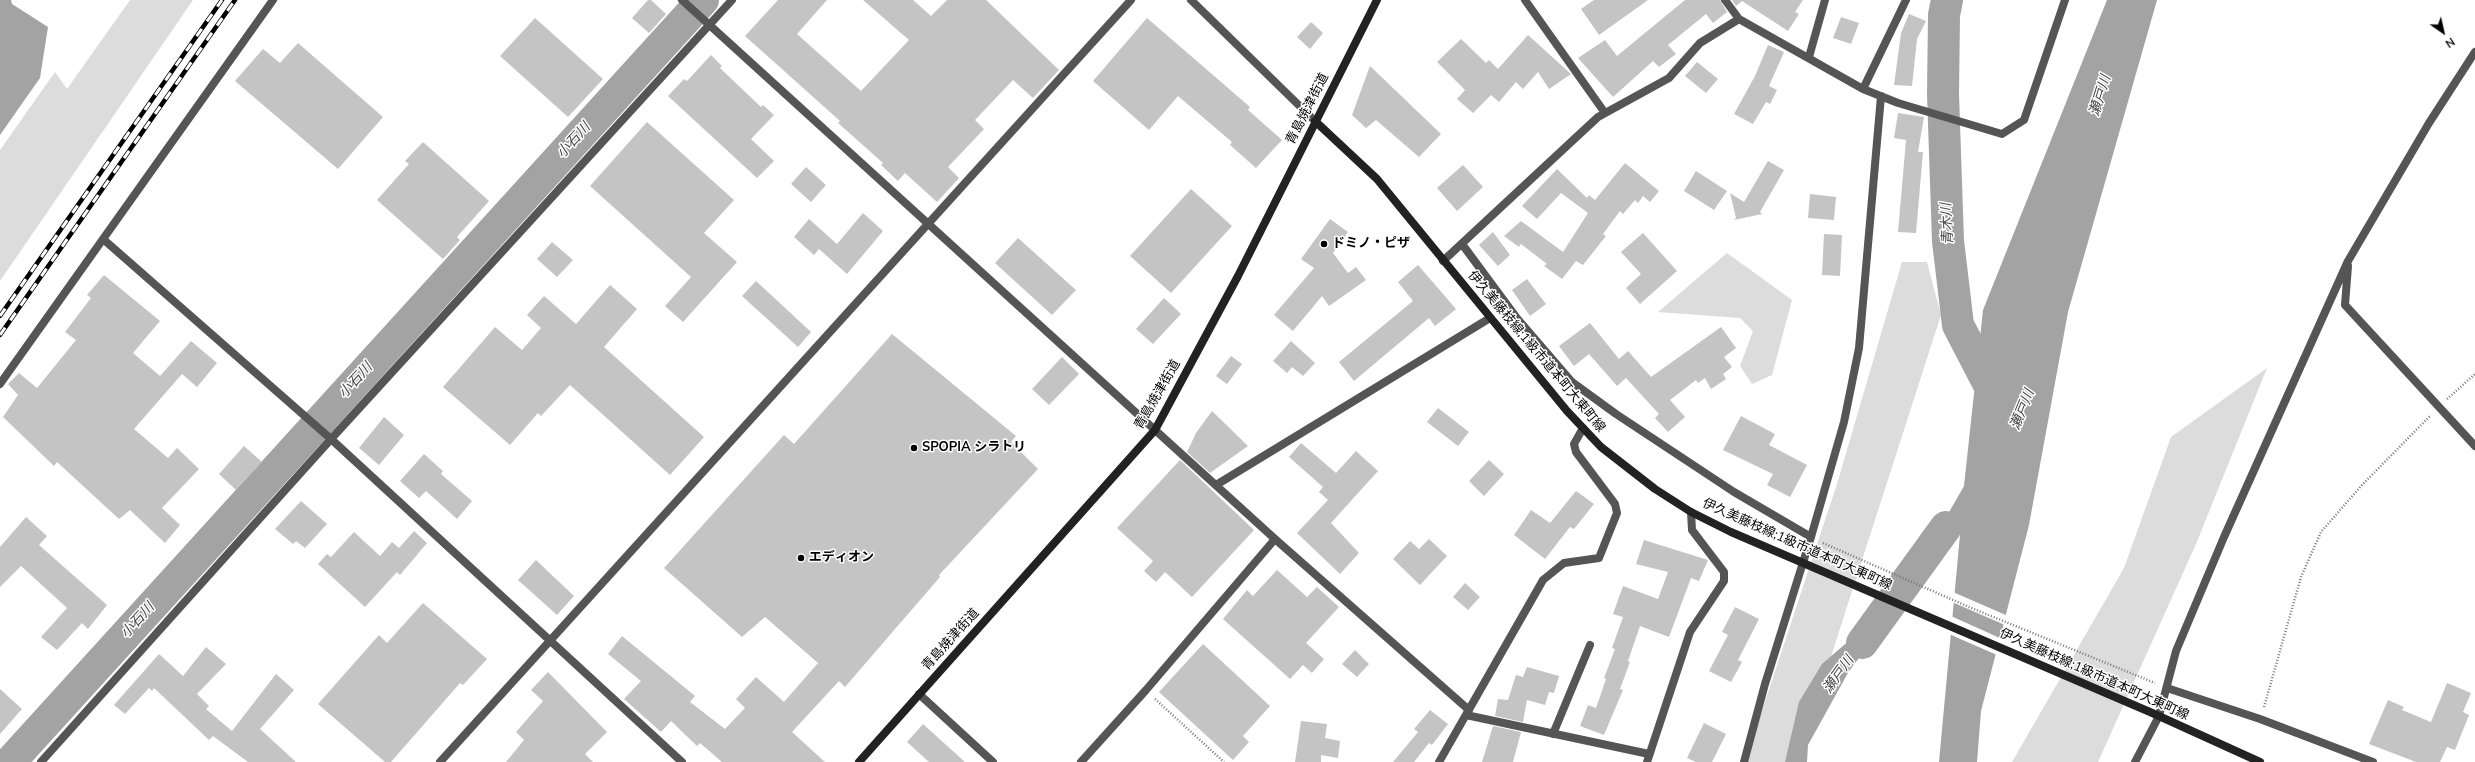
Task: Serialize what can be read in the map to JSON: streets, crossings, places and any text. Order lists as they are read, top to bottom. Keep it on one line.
{"streets":{"main road":["青島焼津街道","伊久美藤枝線;1級市道本町大東町線"]},"crossings":[["青島焼津街道","伊久美藤枝線;1級市道本町大東町線"]],"water":["瀬戸川","小石川","青木川"],"places":["ドミノ・ピザ","SPOPIA シラトリ","エディオン"],"north":"bottom right"}
